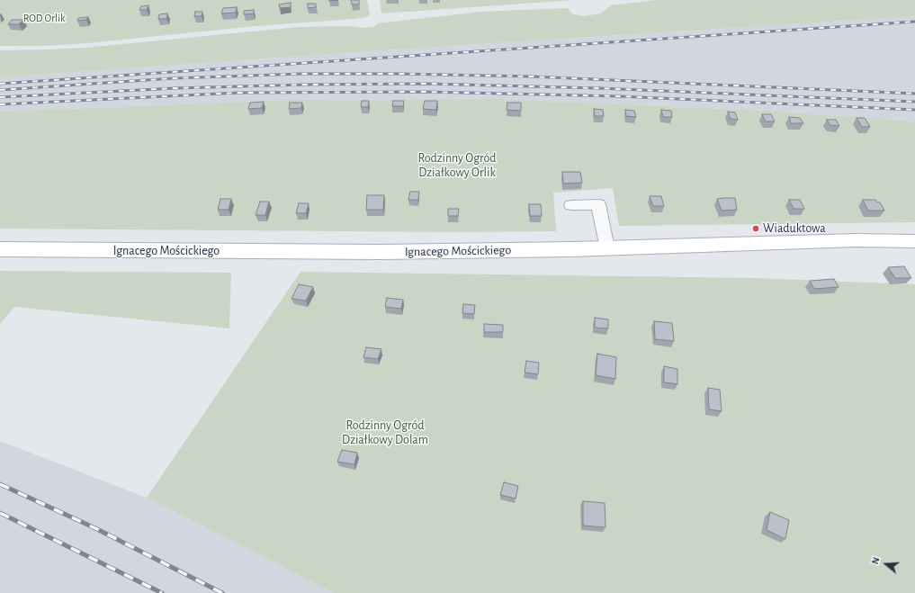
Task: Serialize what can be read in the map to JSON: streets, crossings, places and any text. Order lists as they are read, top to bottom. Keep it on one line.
{"streets":{"street":["Ignacego Mościckiego"]},"parks":["ROD Orlik","Rodzinny Ogród Działkowy Orlik","Rodzinny Ogród Działkowy Dolam"],"places":["Wiaduktowa"],"north":"left"}
